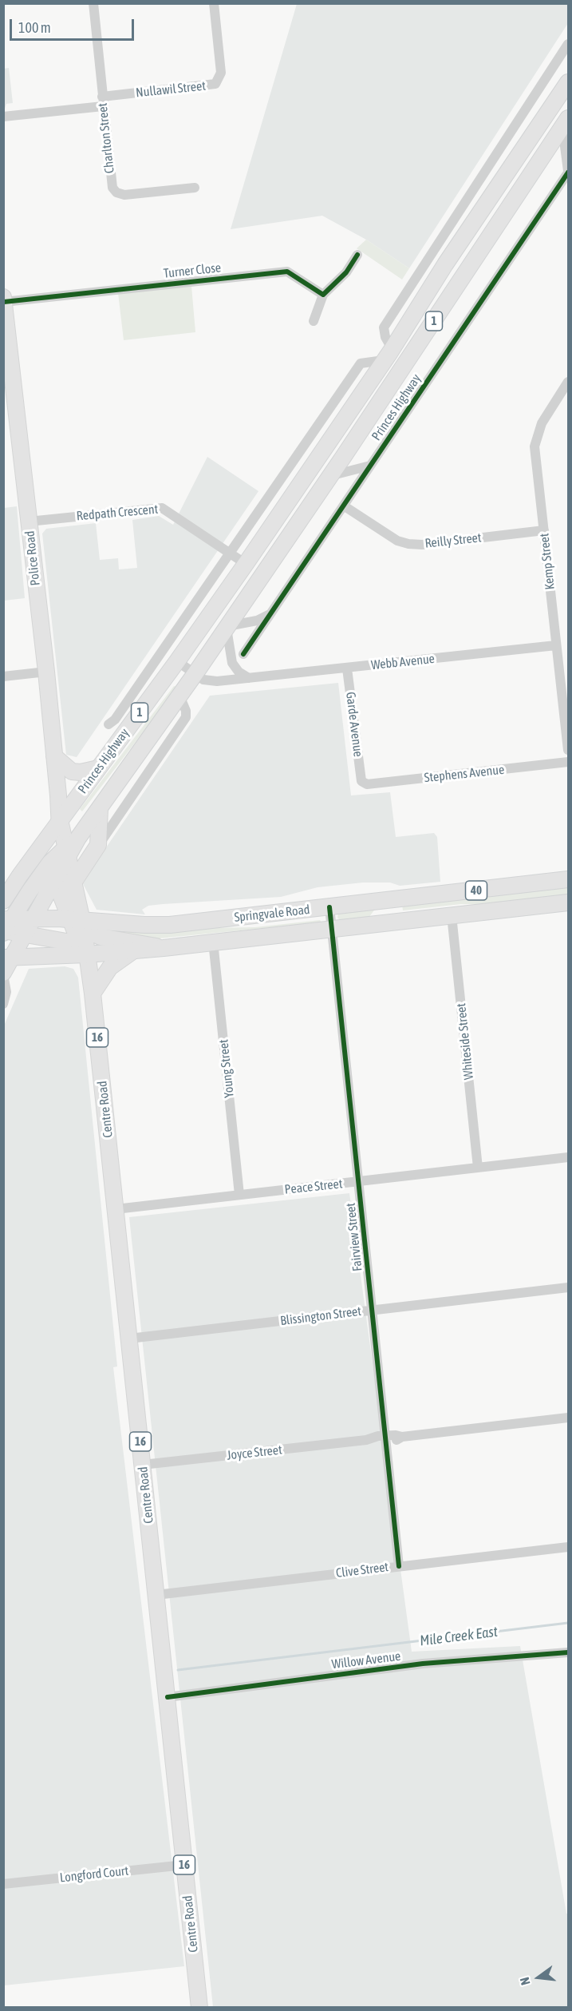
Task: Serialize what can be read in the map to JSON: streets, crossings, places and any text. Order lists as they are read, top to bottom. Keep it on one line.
{"streets":{"main road":["1","Princes Highway","Police Road","40","Springvale Road","16","Centre Road"],"street":["Nullawil Street","Charlton Street","Turner Close","Redpath Crescent","Reilly Street","Kemp Street","Webb Avenue","Garde Avenue","Stephens Avenue","Whiteside Street","Young Street","Peace Street","Fairview Street","Blissington Street","Joyce Street","Clive Street","Willow Avenue","Longford Court"]},"crossings":[["Nullawil Street","Charlton Street"],["Turner Close","Police Road"],["Princes Highway","Redpath Crescent"],["Princes Highway","Reilly Street"],["Princes Highway","Police Road"],["Princes Highway","Webb Avenue"],["Princes Highway","Springvale Road"],["Princes Highway","Centre Road"],["Redpath Crescent","Police Road"],["Reilly Street","Kemp Street"],["Police Road","Centre Road"],["Kemp Street","Webb Avenue"],["Webb Avenue","Garde Avenue"],["Garde Avenue","Stephens Avenue"],["Springvale Road","Whiteside Street"],["Springvale Road","Young Street"],["Springvale Road","Centre Road"],["Springvale Road","Fairview Street"],["Whiteside Street","Peace Street"],["Young Street","Peace Street"],["Centre Road","Peace Street"],["Centre Road","Blissington Street"],["Centre Road","Joyce Street"],["Centre Road","Clive Street"],["Centre Road","Willow Avenue"],["Centre Road","Longford Court"],["Peace Street","Fairview Street"],["Fairview Street","Blissington Street"],["Fairview Street","Joyce Street"],["Fairview Street","Clive Street"]],"water":["Mile Creek East"],"scale_bar":"100 m","north":"left"}
